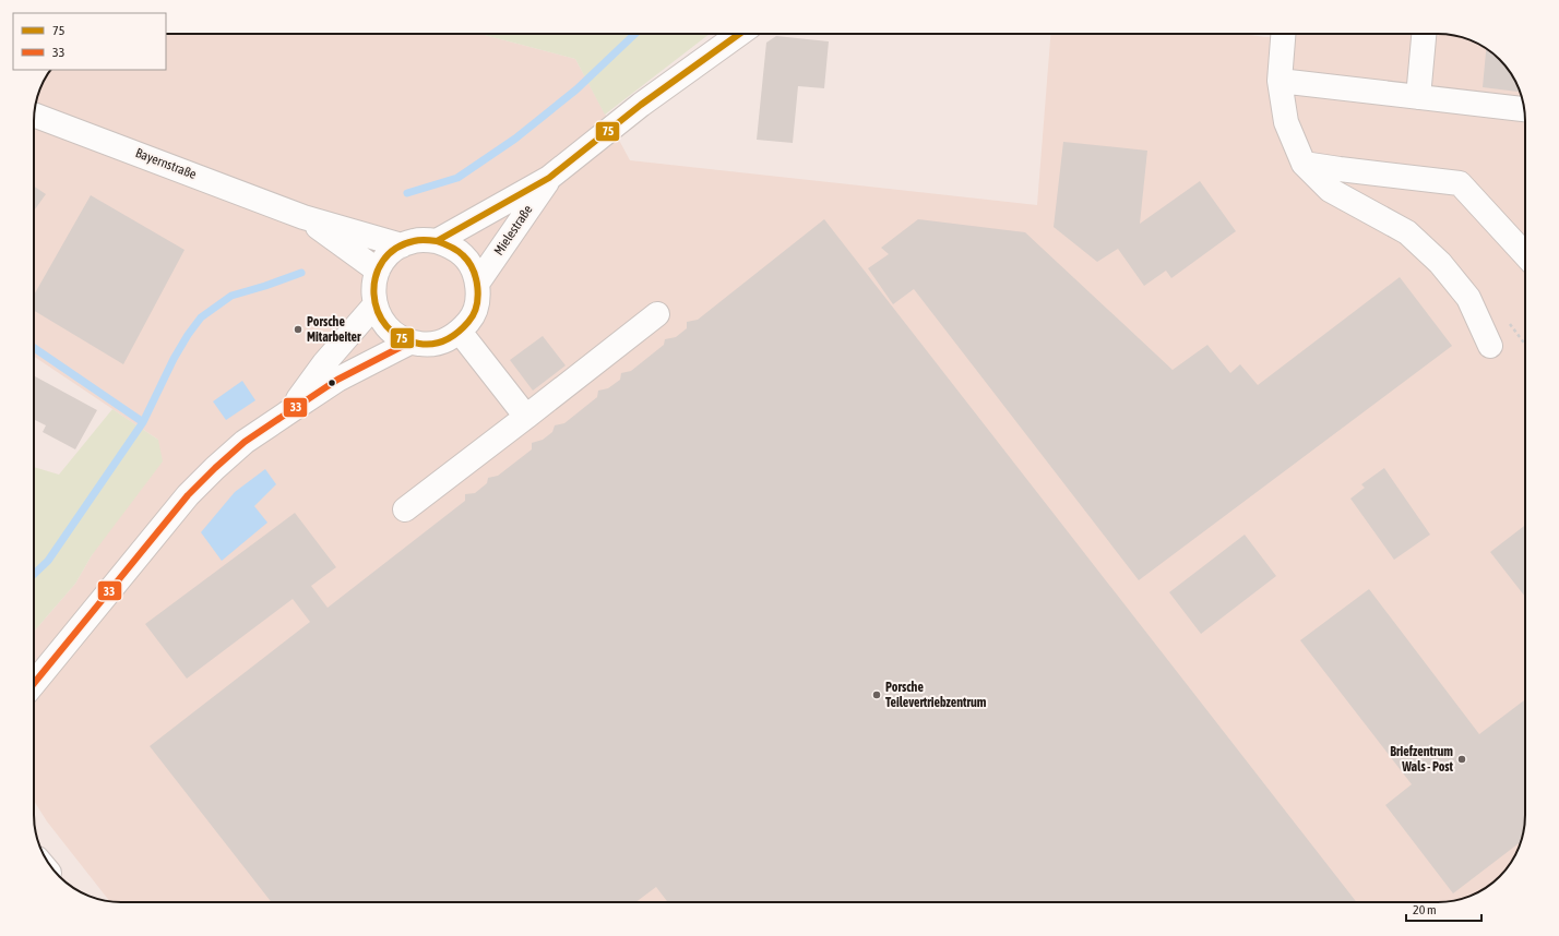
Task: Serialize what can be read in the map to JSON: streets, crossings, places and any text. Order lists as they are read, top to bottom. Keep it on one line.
{"streets":{"street":["Bayernstraße","Mielestraße"]},"crossings":[["Bayernstraße","Mielestraße"]],"places":["Porsche Mitarbeiter","Porsche Teilevertriebzentrum","Briefzentrum Wals - Post"],"lines":["transit line 75","transit line 33"],"legend":["75","33"],"scale_bar":"20 m"}
